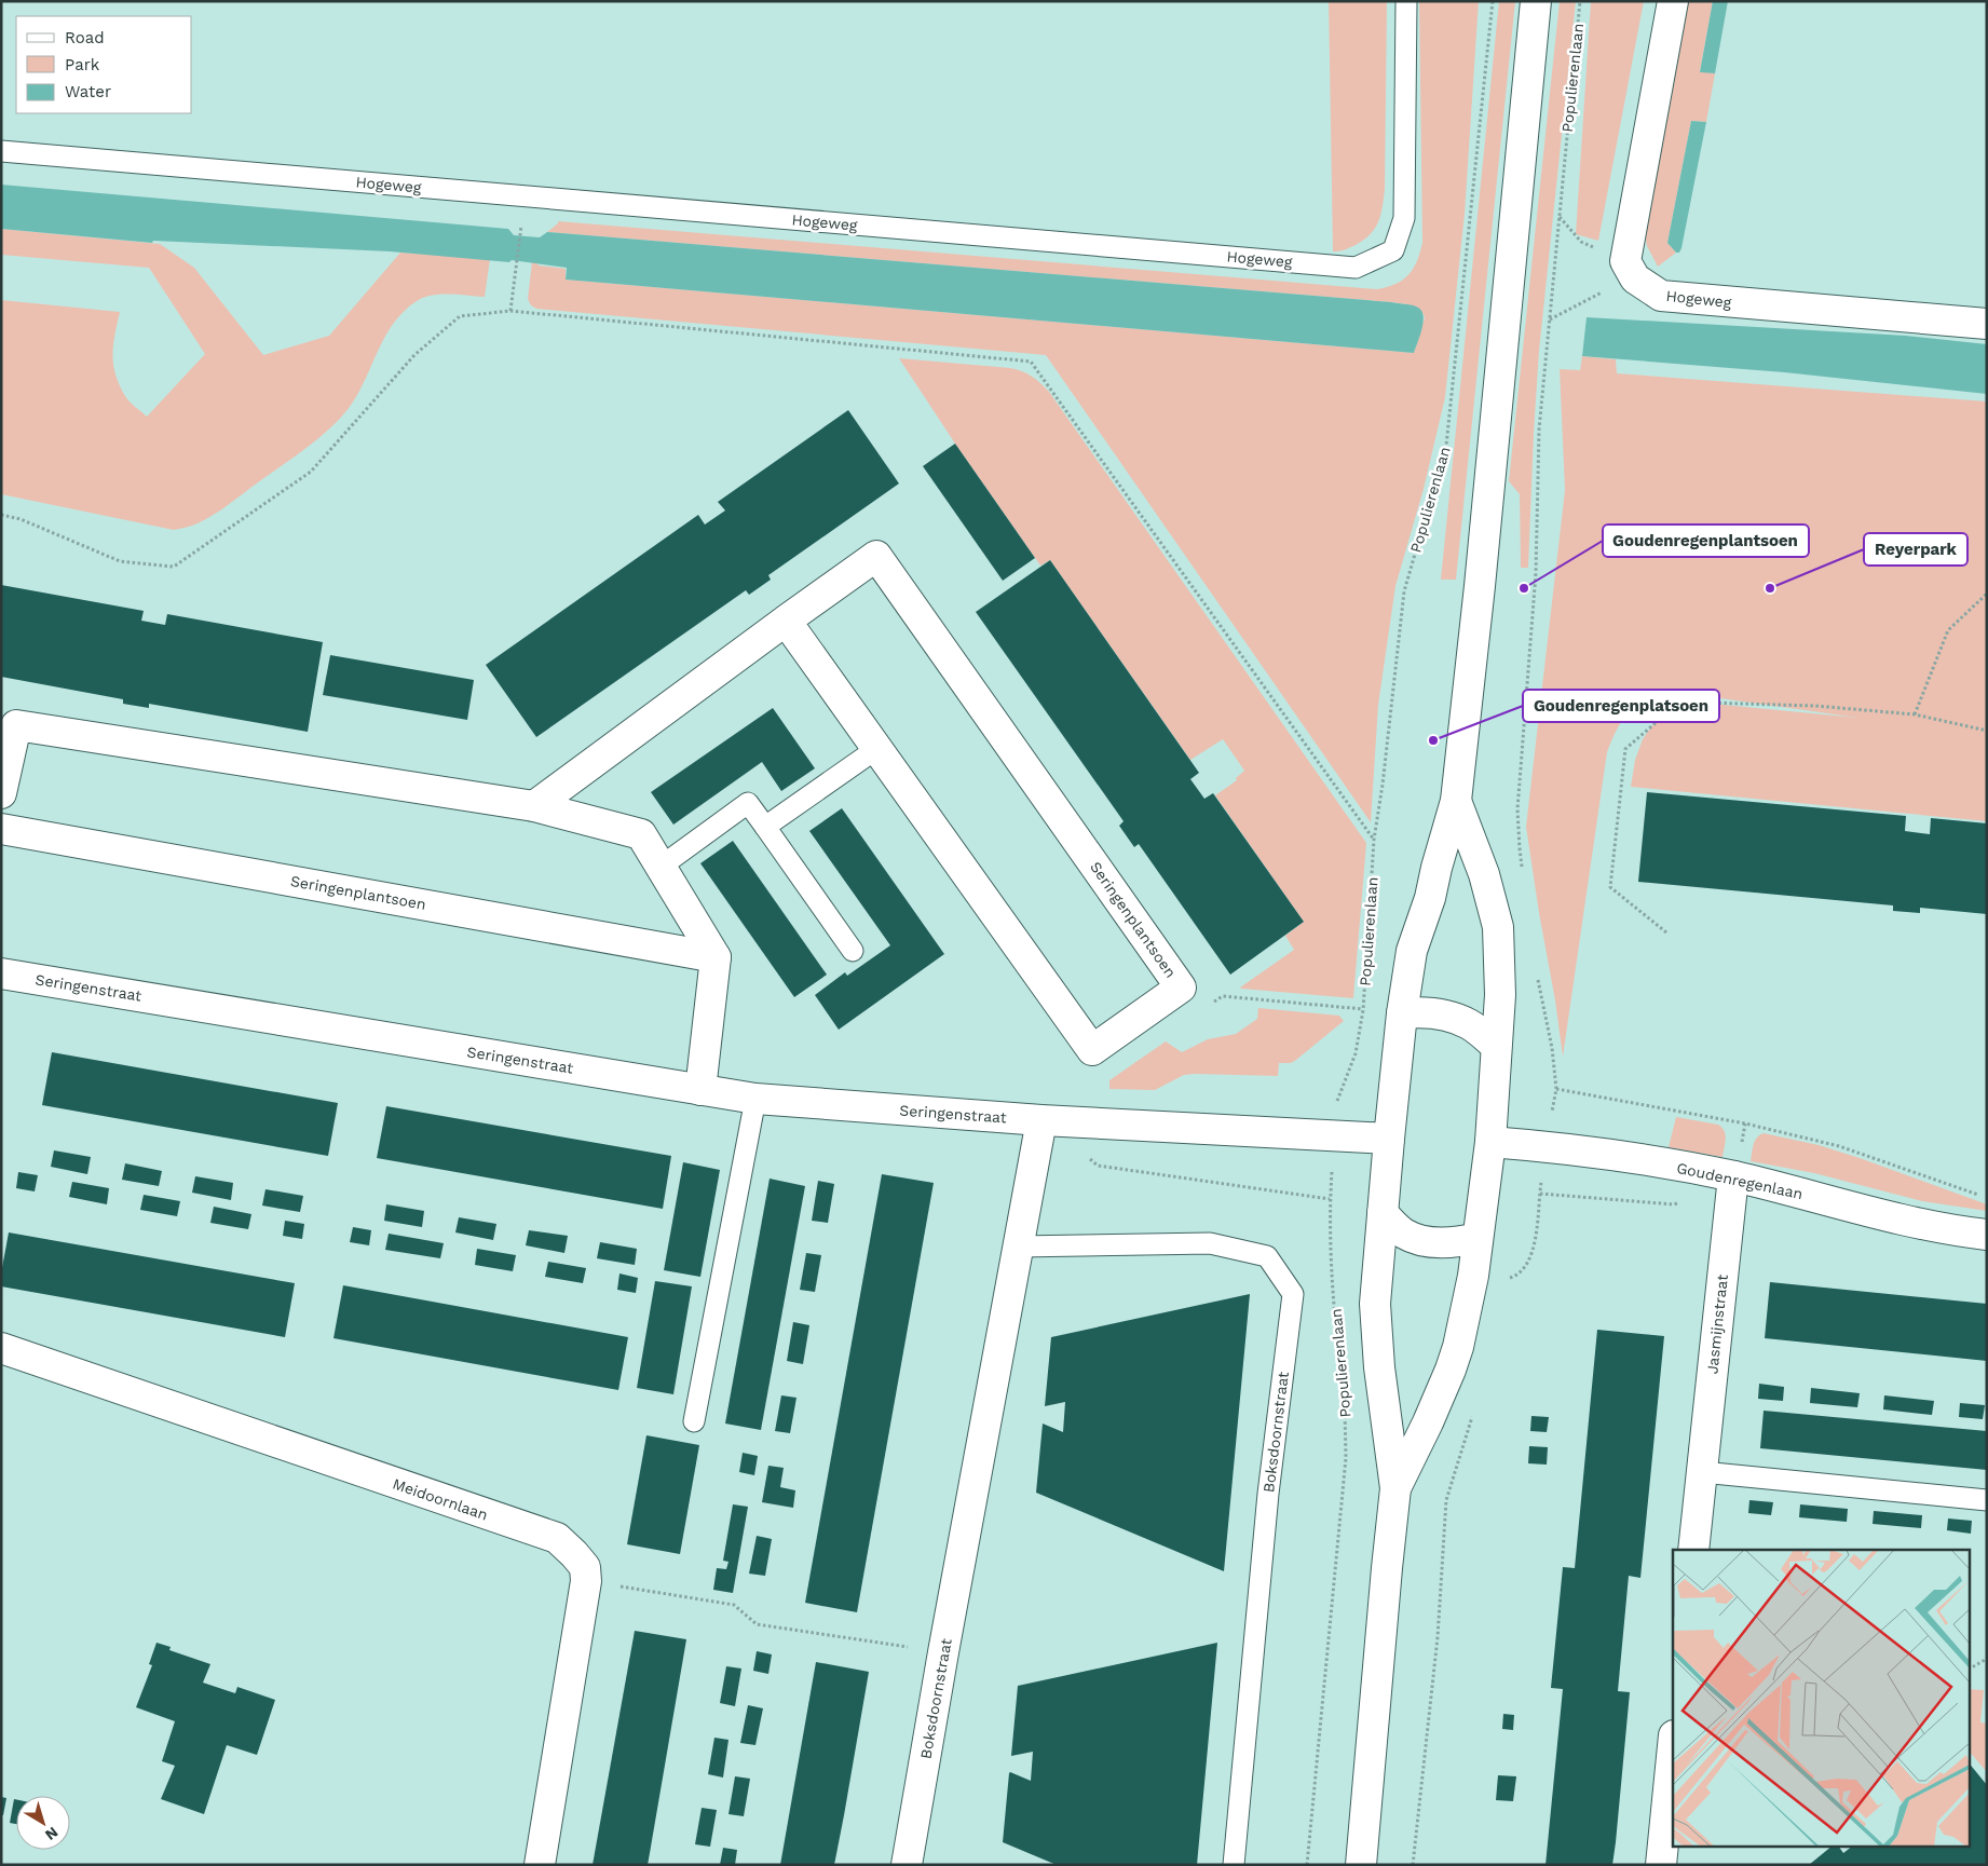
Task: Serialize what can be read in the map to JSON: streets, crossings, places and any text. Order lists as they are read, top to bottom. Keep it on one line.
{"streets":{"street":["Hogeweg","Seringenplantsoen","Seringenstraat","Goudenregenlaan","Jasmijnstraat","Boksdoornstraat","Meidoornlaan"],"path":["Populierenlaan"]},"crossings":[["Populierenlaan","Seringenstraat"],["Seringenstraat","Boksdoornstraat"],["Goudenregenlaan","Jasmijnstraat"]],"places":["Goudenregenplantsoen","Reyerpark","Goudenregenplatsoen"],"legend":["Road","Park","Water"],"north":"bottom right"}
